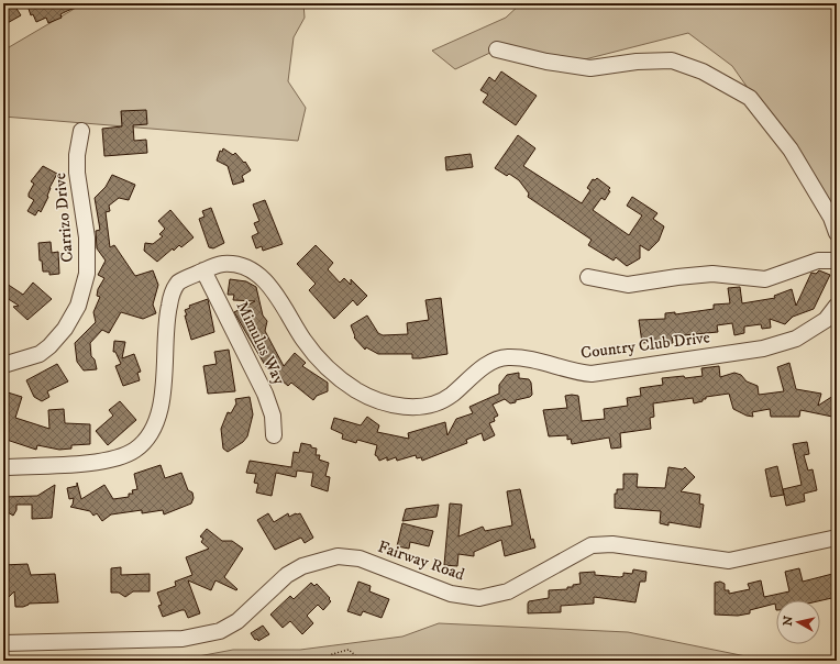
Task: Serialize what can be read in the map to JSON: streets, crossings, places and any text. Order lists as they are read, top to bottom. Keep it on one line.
{"streets":{"street":["Carrizo Drive","Mimulus Way","Country Club Drive","Fairway Road"]},"crossings":[["Mimulus Way","Country Club Drive"]],"north":"left"}
